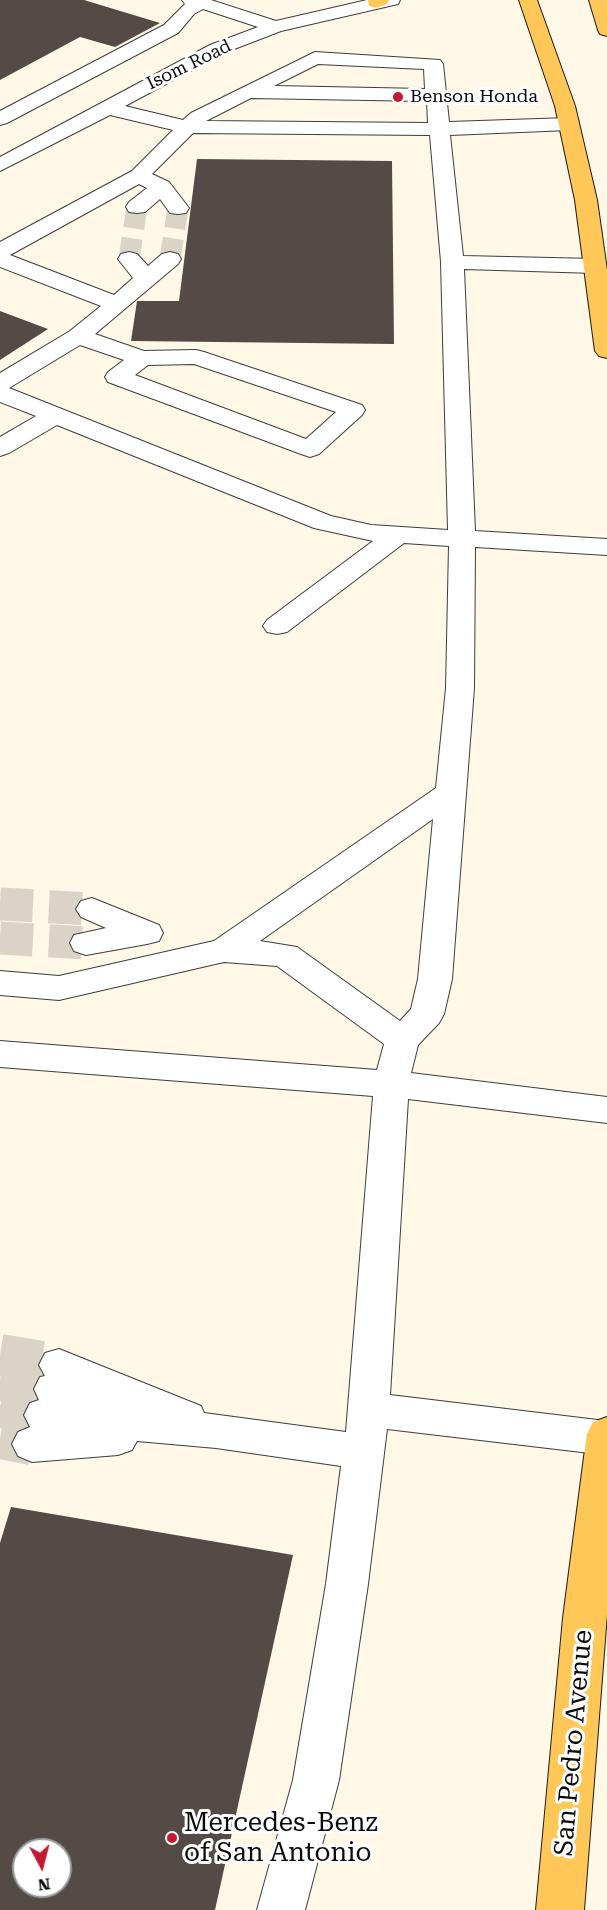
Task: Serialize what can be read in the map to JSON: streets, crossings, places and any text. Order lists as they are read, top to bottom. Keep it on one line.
{"streets":{"main road":["San Pedro Avenue"],"street":["Isom Road"]},"places":["Benson Honda","Mercedes-Benz of San Antonio"],"north":"bottom"}
